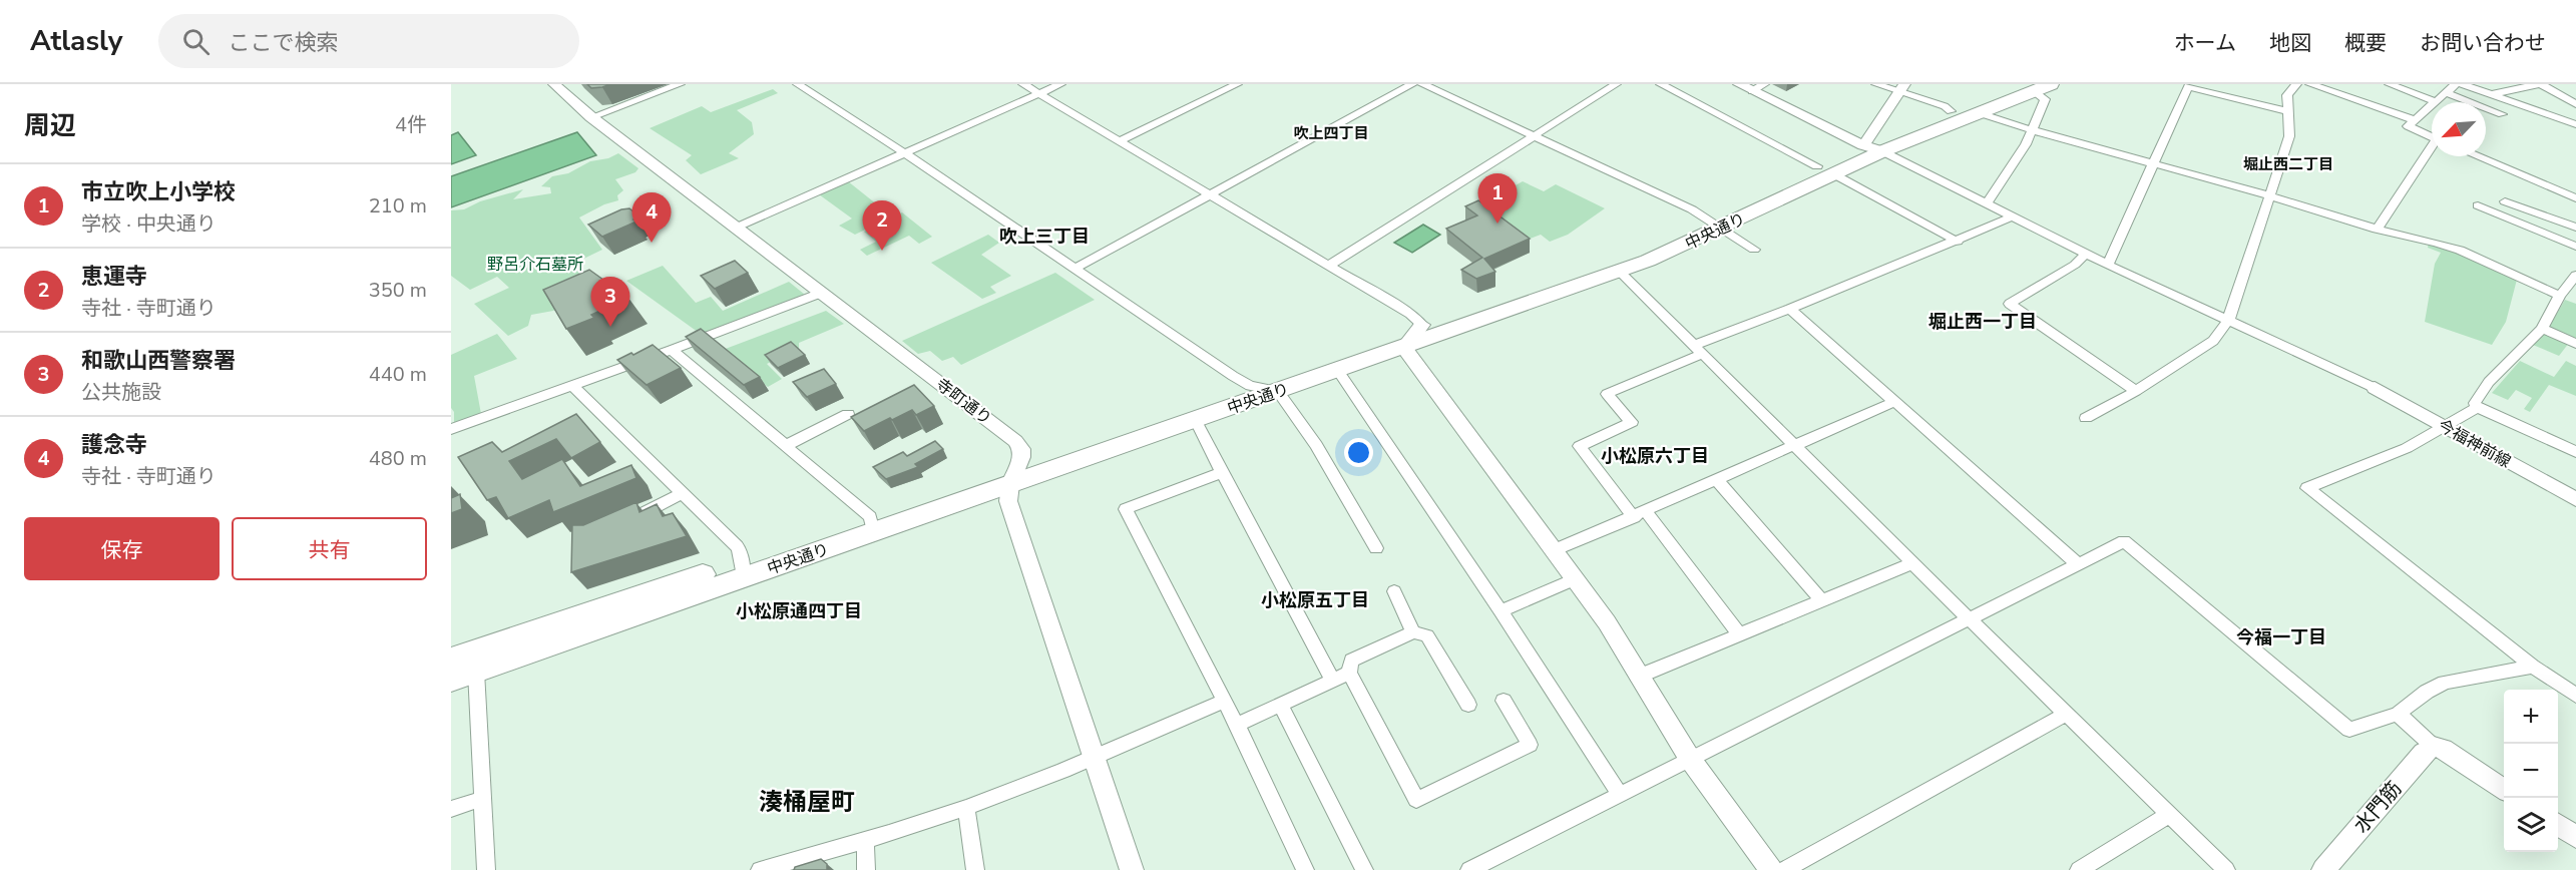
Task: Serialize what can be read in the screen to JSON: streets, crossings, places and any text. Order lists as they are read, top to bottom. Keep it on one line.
{"streets":{"highway":["中央通り"],"street":["寺町通り","今福神前線","水門筋"]},"crossings":[["中央通り","寺町通り"]],"districts":["吹上四丁目","堀止西二丁目","吹上三丁目","堀止西一丁目","小松原六丁目","小松原五丁目","小松原通四丁目","今福一丁目","湊桶屋町"],"parks":["野呂介石墓所"],"north":"bottom left","page":{"header":"Atlasly","search":"ここで検索","nav":["ホーム","地図","概要","お問い合わせ"],"heading":["周辺","4件"],"list":[{"mark":"1","name":"市立吹上小学校","note":"学校 · 中央通り","value":"210 m"},{"mark":"2","name":"恵運寺","note":"寺社 · 寺町通り","value":"350 m"},{"mark":"3","name":"和歌山西警察署","note":"公共施設","value":"440 m"},{"mark":"4","name":"護念寺","note":"寺社 · 寺町通り","value":"480 m"}],"pins":["1","4","2","3"],"buttons":["保存","共有"],"map_buttons":["+","−"]}}
